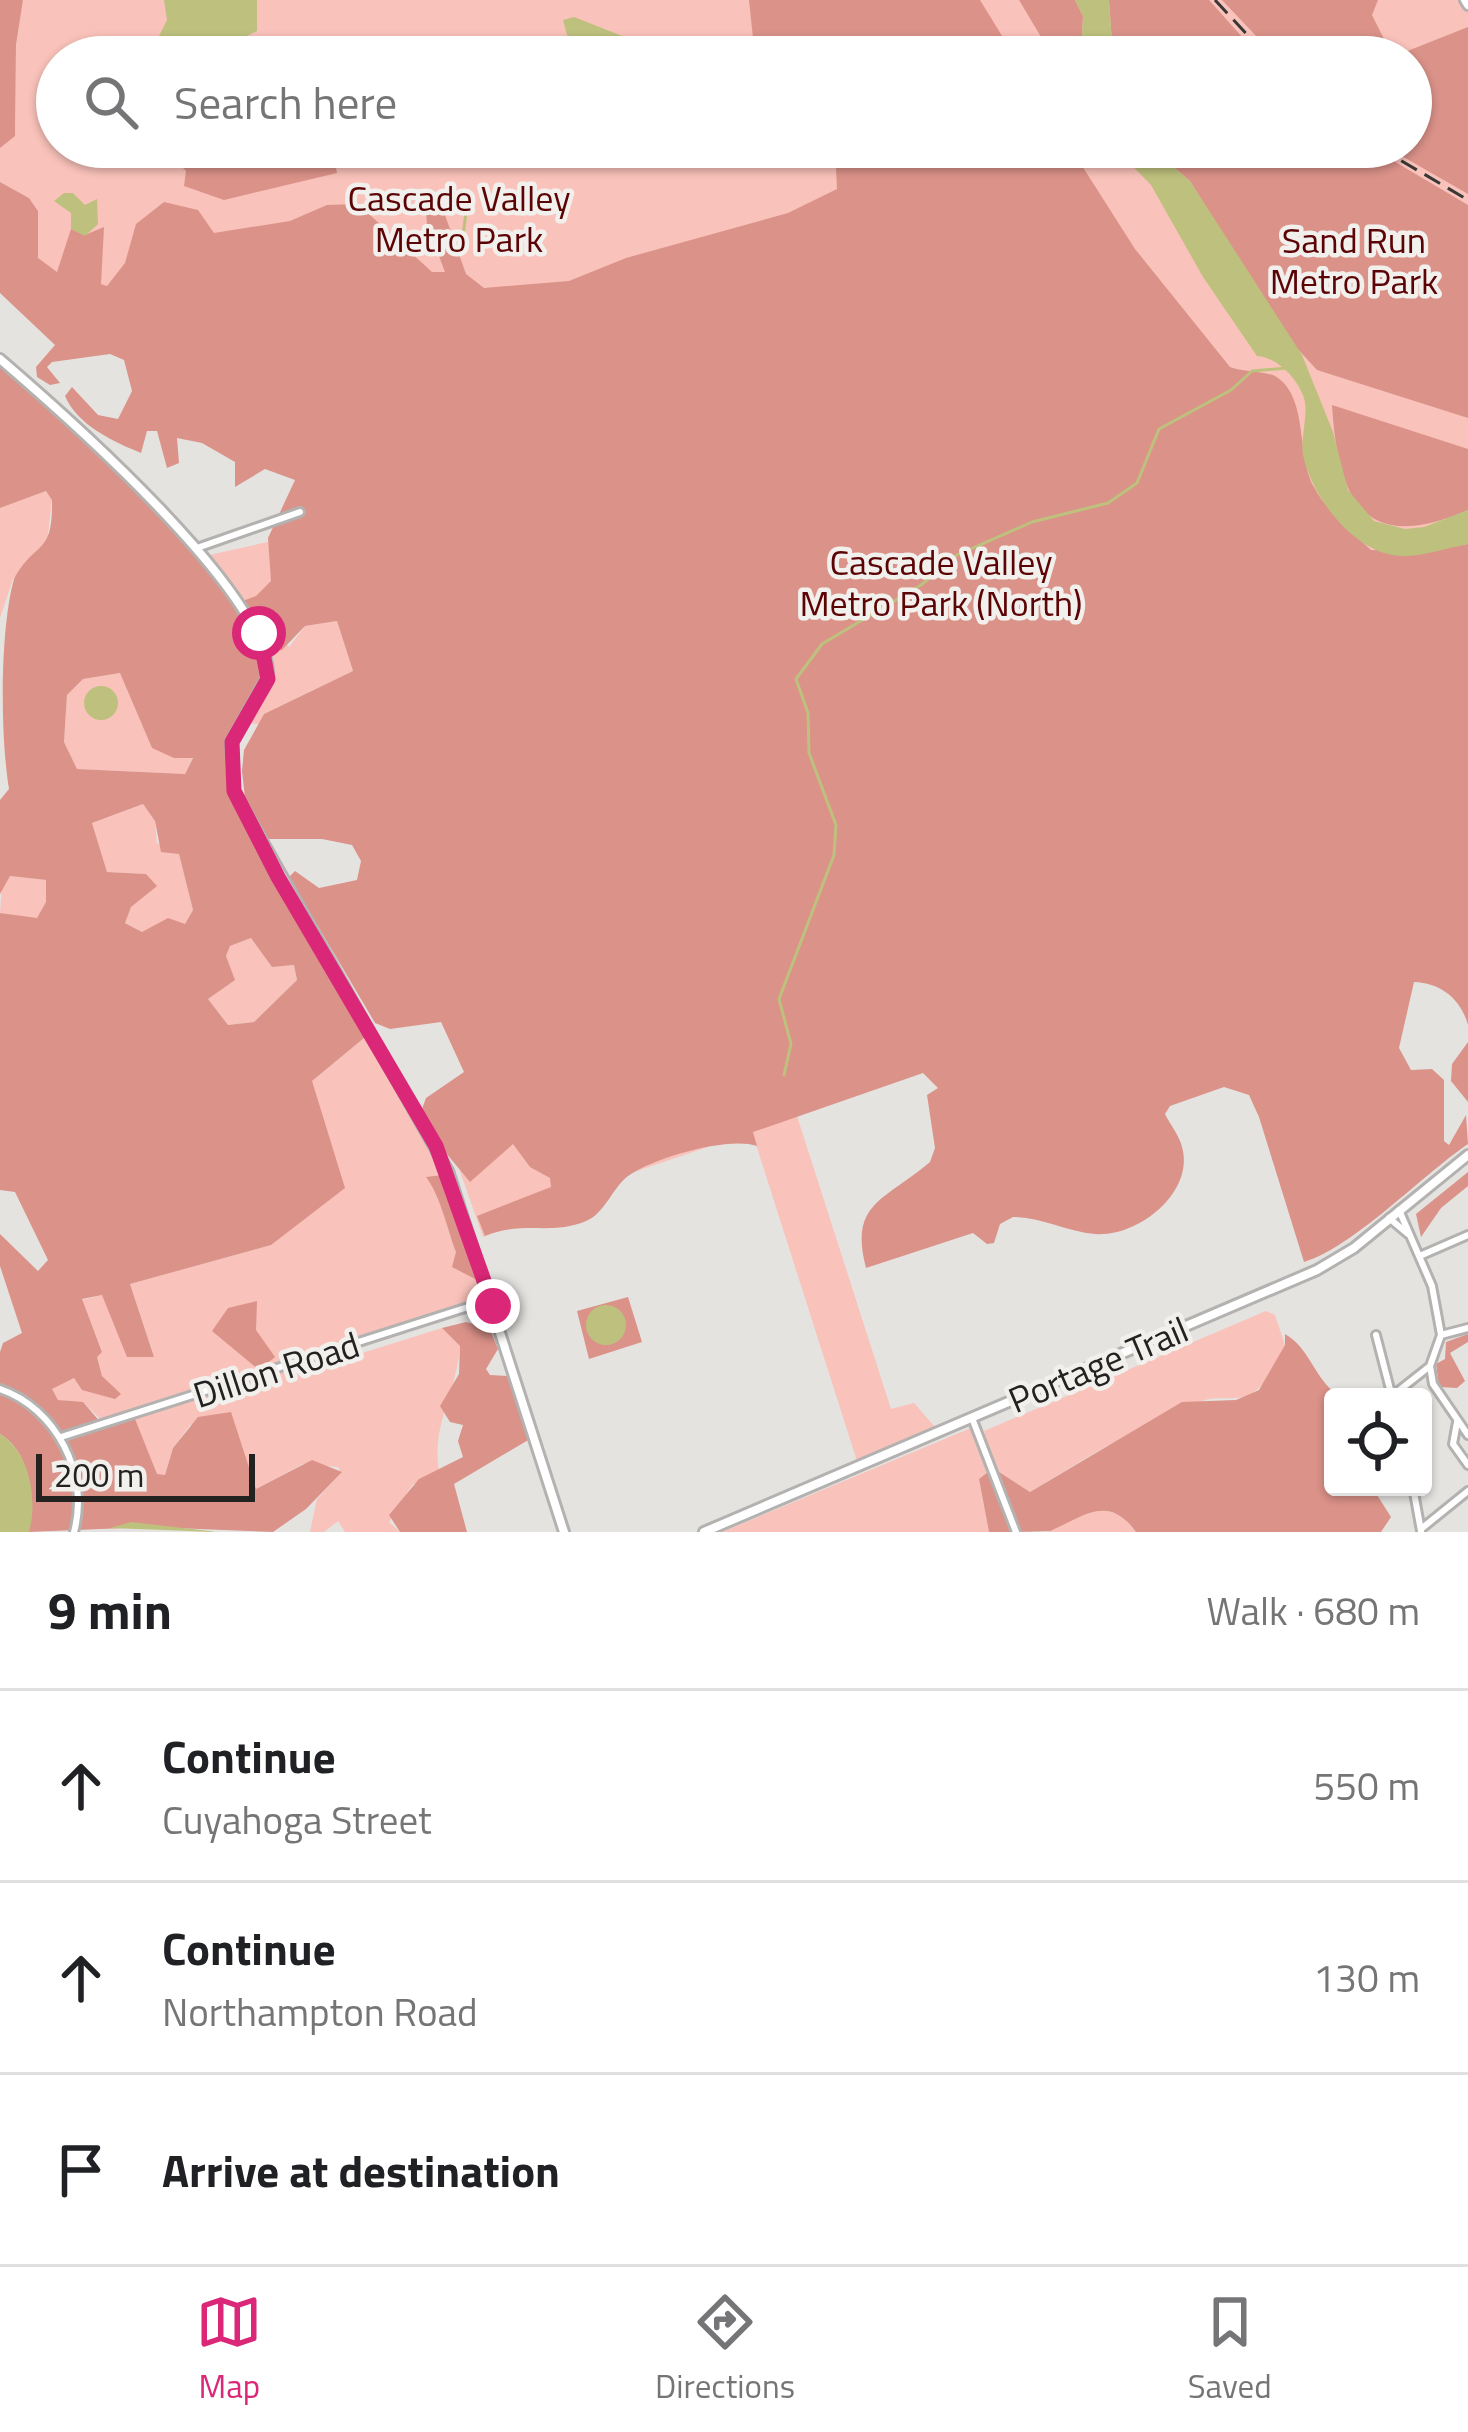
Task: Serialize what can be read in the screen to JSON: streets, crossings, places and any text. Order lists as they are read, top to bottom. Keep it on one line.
{"streets":{"street":["Portage Trail","Dillon Road"]},"parks":["Cascade Valley Metro Park","Sand Run Metro Park","Cascade Valley Metro Park (North)"],"scale_bar":"200 m","page":{"search":"Search here","scale":"200 m","heading":["9 min","Walk · 680 m"],"list":[["Continue","Cuyahoga Street","550 m"],["Continue","Northampton Road","130 m"],"Arrive at destination"],"nav":["Map","Directions","Saved"]}}
